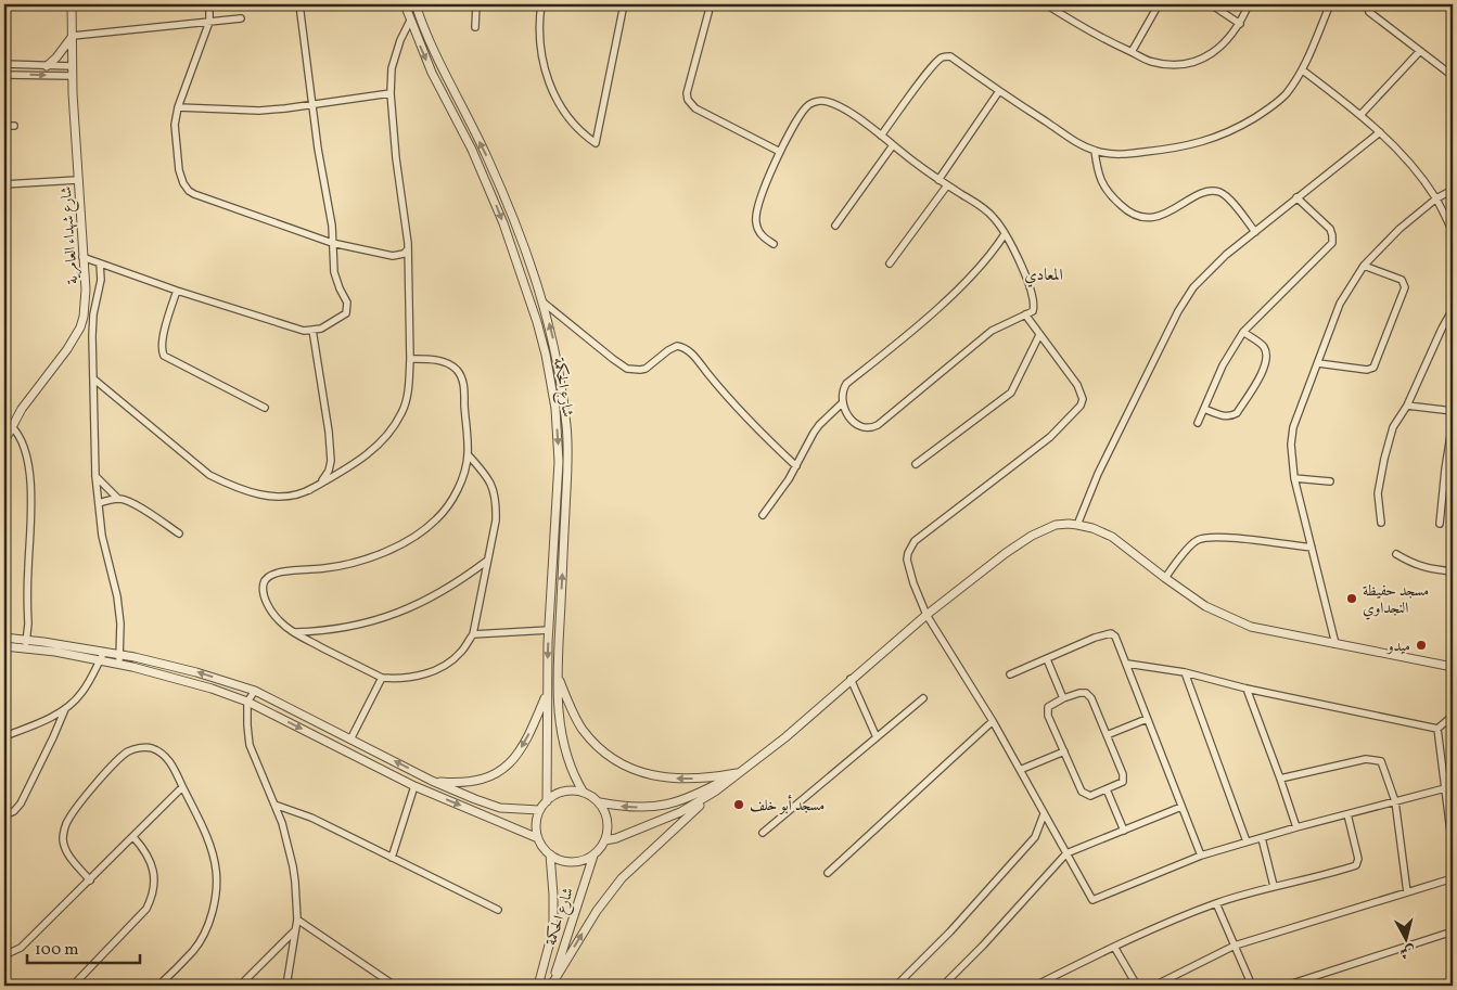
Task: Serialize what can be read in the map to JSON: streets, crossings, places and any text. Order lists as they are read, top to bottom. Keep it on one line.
{"streets":{"street":["شارع شهداء العامرية","شارع الحكمة"]},"districts":["المعادي"],"places":["مسجد حفيظة النجداوي","ميدو","مسجد أبو خلف"],"scale_bar":"100 m","north":"bottom"}
